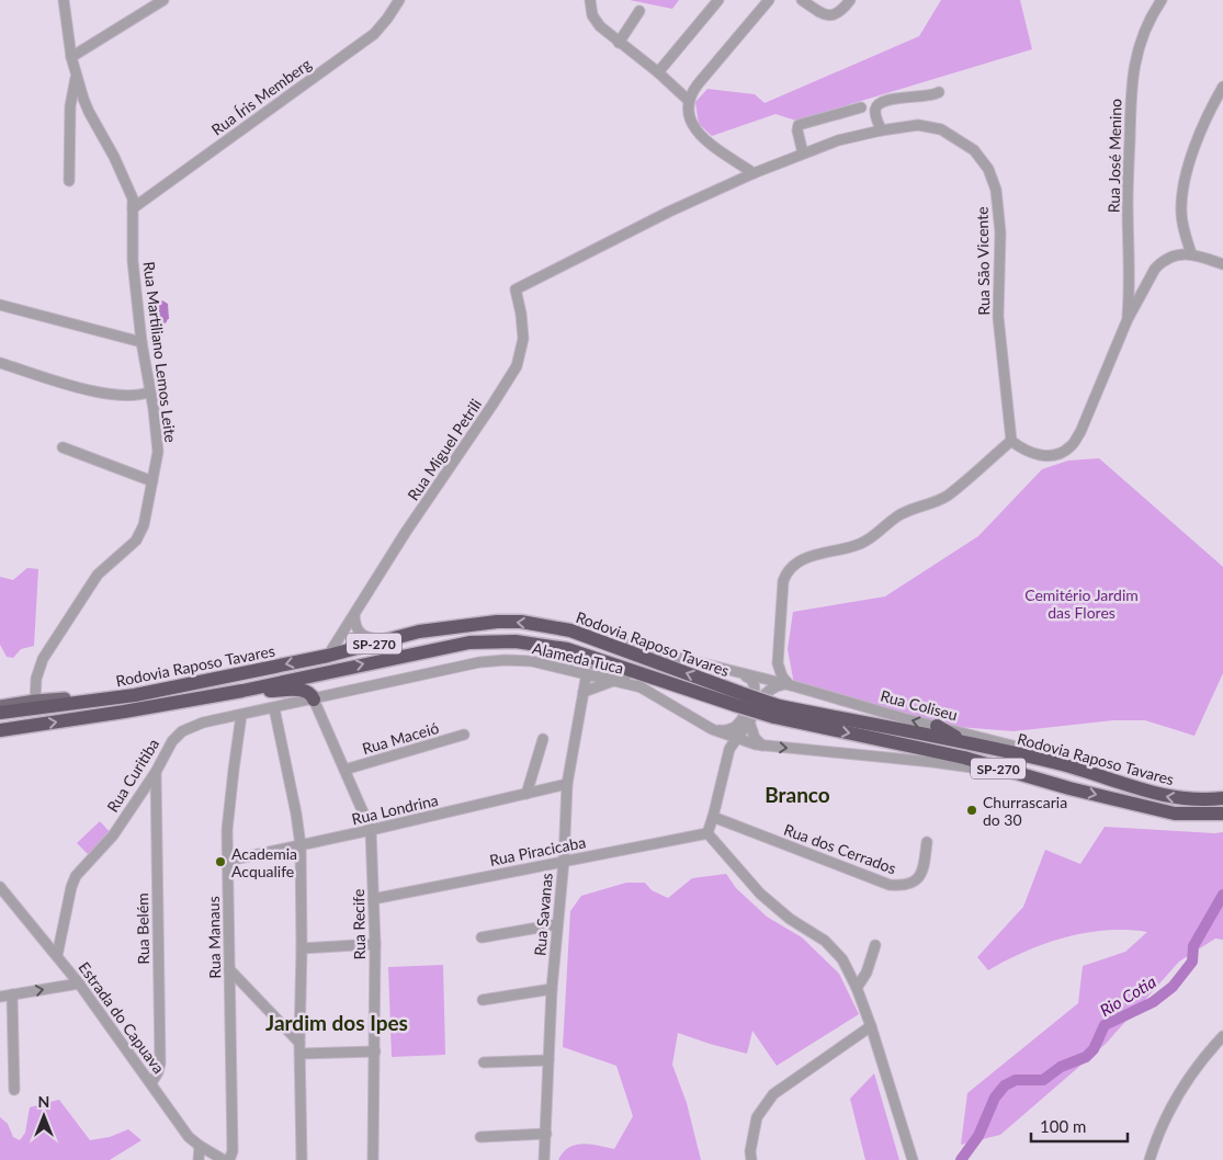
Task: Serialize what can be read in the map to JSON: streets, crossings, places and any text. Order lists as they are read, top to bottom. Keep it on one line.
{"streets":{"highway":["SP-270","Rodovia Raposo Tavares"],"street":["Rua Íris Memberg","Rua José Menino","Rua São Vicente","Rua Martiliano Lemos Leite","Rua Miguel Petrili","Alameda Tuca","Rua Coliseu","Rua Maceió","Rua Curitiba","Rua Londrina","Rua dos Cerrados","Rua Piracicaba","Rua Savanas","Rua Recife","Rua Belém","Rua Manaus","Estrada do Capuava"]},"crossings":[["Rua Íris Memberg","Rua Martiliano Lemos Leite"],["Rua São Vicente","Rua Miguel Petrili"],["Rua Miguel Petrili","Rodovia Raposo Tavares"],["Rodovia Raposo Tavares","Alameda Tuca"],["Rodovia Raposo Tavares","Rua Coliseu"],["Alameda Tuca","Rua Curitiba"],["Alameda Tuca","Rua Savanas"],["Alameda Tuca","Rua Recife"],["Rua Maceió","Rua Recife"],["Rua Curitiba","Rua Recife"],["Rua Curitiba","Rua Belém"],["Rua Curitiba","Rua Manaus"],["Rua Curitiba","Estrada do Capuava"],["Rua Londrina","Rua Savanas"],["Rua Londrina","Rua Recife"],["Rua Londrina","Rua Manaus"],["Rua Piracicaba","Rua Savanas"],["Rua Piracicaba","Rua Recife"],["Rua Belém","Estrada do Capuava"]],"districts":["Branco","Jardim dos Ipes"],"water":["Rio Cotia"],"parks":["Cemitério Jardim das Flores"],"places":["Churrascaria do 30","Academia Acqualife"],"scale_bar":"100 m","north":"top"}
